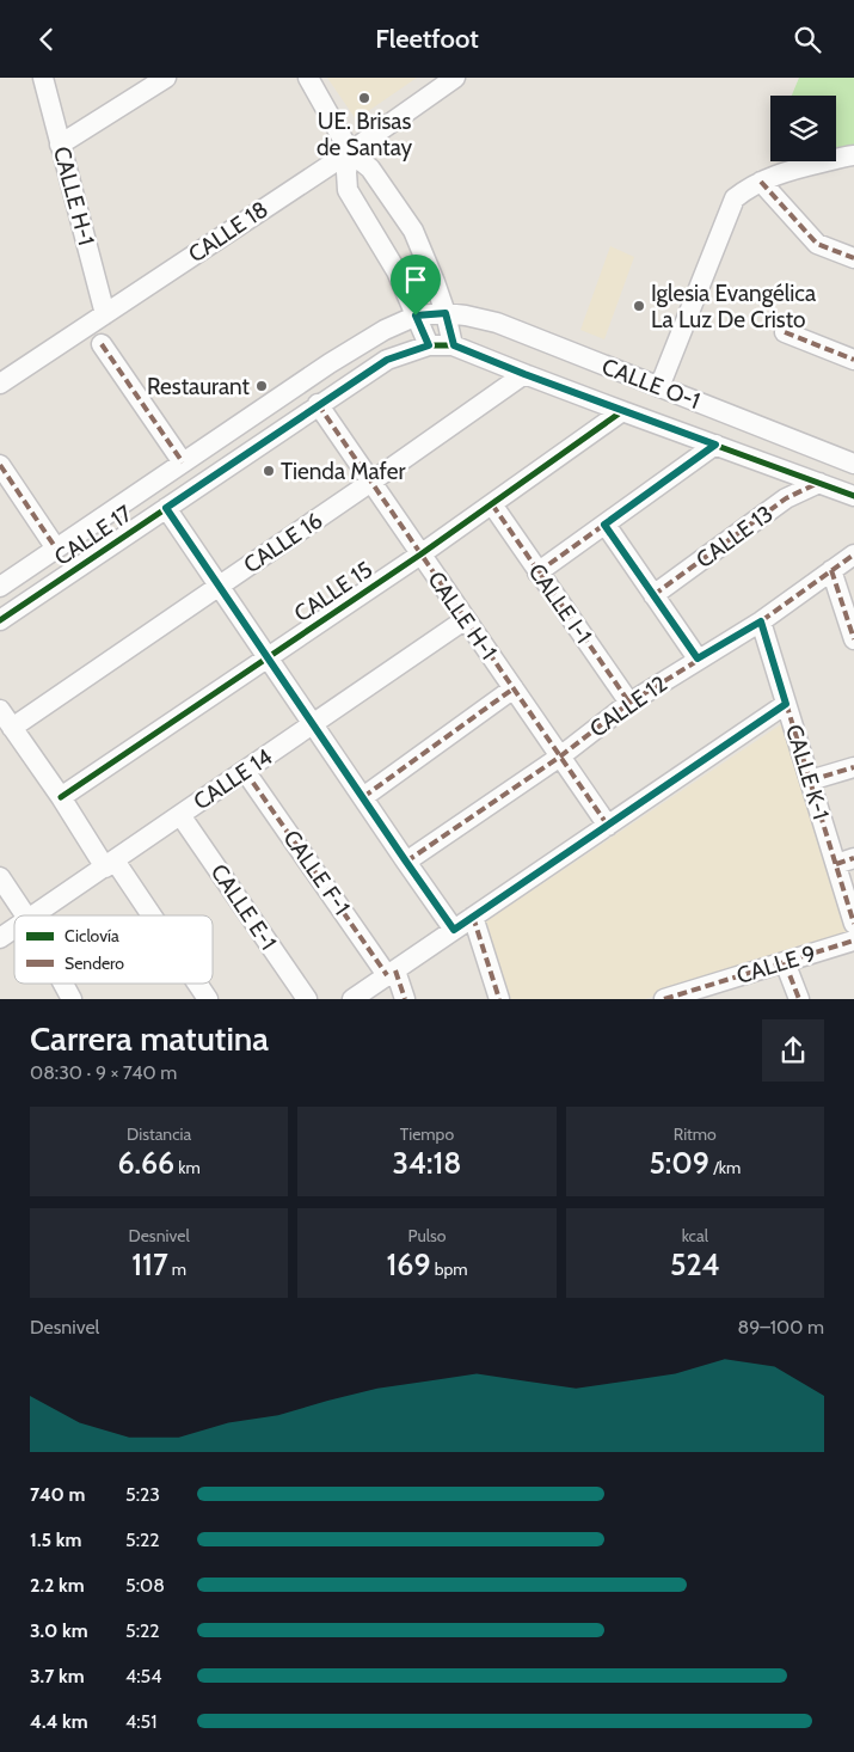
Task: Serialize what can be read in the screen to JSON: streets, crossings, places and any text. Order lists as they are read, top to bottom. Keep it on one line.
{"streets":{"street":["CALLE H-1","CALLE 18","CALLE O-1","CALLE 17","CALLE 13","CALLE 16","CALLE 15","CALLE I-1","CALLE 12","CALLE K-1","CALLE 14","CALLE F-1","CALLE E-1","CALLE 9"]},"crossings":[["CALLE H-1","CALLE 18"],["CALLE H-1","CALLE 17"],["CALLE H-1","CALLE 16"],["CALLE H-1","CALLE 15"],["CALLE H-1","CALLE 12"],["CALLE H-1","CALLE 14"],["CALLE O-1","CALLE 17"],["CALLE O-1","CALLE 13"],["CALLE O-1","CALLE 16"],["CALLE O-1","CALLE 15"],["CALLE 15","CALLE I-1"],["CALLE I-1","CALLE 12"],["CALLE 12","CALLE K-1"],["CALLE 14","CALLE F-1"],["CALLE 14","CALLE E-1"]],"places":["UE. Brisas de Santay","Iglesia Evangélica La Luz De Cristo","Restaurant","Tienda Mafer"],"legend":["Ciclovía","Sendero"],"page":{"header":"Fleetfoot","heading":["Carrera matutina","08:30 · 9 × 740 m"],"stats":[["Distancia","6.66 km"],["Tiempo","34:18"],["Ritmo","5:09 /km"],["Desnivel","117 m"],["Pulso","169 bpm"],["kcal","524"]],"chart":["Desnivel","89–100 m"],"list":[{"name":"740 m","note":"5:23"},{"name":"1.5 km","note":"5:22"},{"name":"2.2 km","note":"5:08"},{"name":"3.0 km","note":"5:22"},{"name":"3.7 km","note":"4:54"},{"name":"4.4 km","note":"4:51"}]}}
